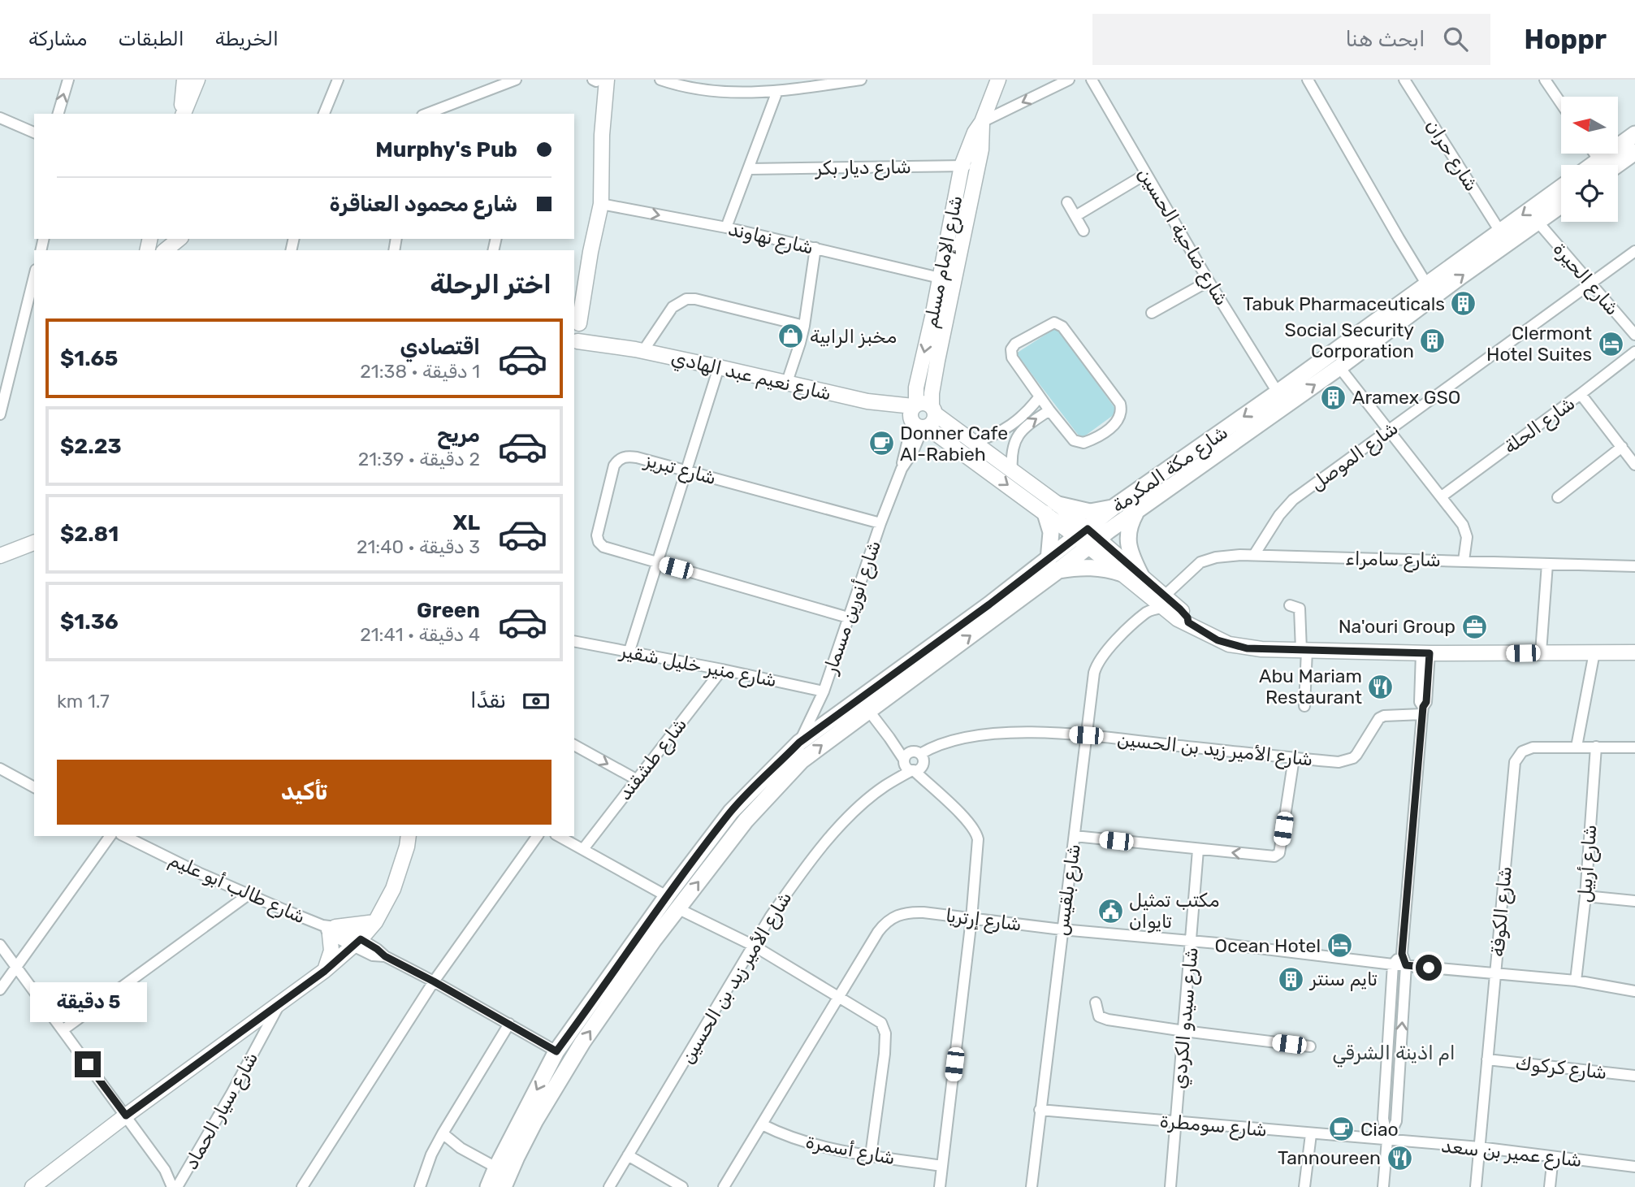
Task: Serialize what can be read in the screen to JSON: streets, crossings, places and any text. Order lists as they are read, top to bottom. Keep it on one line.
{"streets":{"main road":["شارع مكة المكرمة"],"street":["شارع حران","شارع ديار بكر","شارع ضاحية الحسين","شارع نهاوند","شارع الإمام مسلم","شارع الحيرة","شارع نعيم عبد الهادي","شارع الحلة","شارع الموصل","شارع تبريز","شارع سامراء","شارع أنورين مسمار","شارع منير خليل شقير","شارع الأمير زيد بن الحسين","شارع طشقند","شارع أربيل","شارع طالب أبو عليم","شارع بلقيس","شارع الكوفة","شارع إرتريا","شارع سيدو الكردي","شارع كركوك","شارع سيار الحماد","شارع سومطرة","شارع أسمرة","شارع عمير بن سعد"]},"crossings":[["شارع حران","شارع مكة المكرمة"],["شارع ديار بكر","شارع الإمام مسلم"],["شارع ضاحية الحسين","شارع مكة المكرمة"],["شارع نهاوند","شارع الإمام مسلم"],["شارع الإمام مسلم","شارع نعيم عبد الهادي"],["شارع الإمام مسلم","شارع أنورين مسمار"],["شارع الحيرة","شارع الموصل"],["شارع الحيرة","شارع مكة المكرمة"],["شارع نعيم عبد الهادي","شارع مكة المكرمة"],["شارع نعيم عبد الهادي","شارع أنورين مسمار"],["شارع الموصل","شارع سامراء"],["شارع تبريز","شارع أنورين مسمار"],["شارع مكة المكرمة","شارع أنورين مسمار"],["شارع مكة المكرمة","شارع طالب أبو عليم"],["شارع سامراء","شارع بلقيس"],["شارع أنورين مسمار","شارع منير خليل شقير"],["شارع منير خليل شقير","شارع طشقند"],["شارع الأمير زيد بن الحسين","شارع بلقيس"],["شارع أربيل","شارع الكوفة"],["شارع أربيل","شارع إرتريا"],["شارع بلقيس","شارع إرتريا"],["شارع بلقيس","شارع سومطرة"],["شارع الكوفة","شارع إرتريا"],["شارع الكوفة","شارع كركوك"],["شارع الكوفة","شارع عمير بن سعد"],["شارع إرتريا","شارع سيدو الكردي"],["شارع إرتريا","شارع أسمرة"],["شارع سيدو الكردي","شارع سومطرة"],["شارع سومطرة","شارع عمير بن سعد"]],"one_way":["شارع نهاوند"],"districts":["ام اذينة الشرقي"],"places":{"building":["Tabuk Pharmaceuticals","Social Security Corporation","Aramex GSO","تايم سنتر"],"shop":["مخبز الرابية"],"hotel":["Clermont Hotel Suites","Ocean Hotel"],"cafe":["Donner Cafe Al-Rabieh","Ciao"],"office":["Na'ouri Group"],"restaurant":["Abu Mariam Restaurant","Tannoureen"],"public building":["مكتب تمثيل تايوان"]},"north":"left","page":{"header":"Hoppr","search":"ابحث هنا","nav":["الخريطة","الطبقات","مشاركة"],"banner":["Murphy's Pub","شارع محمود العناقرة"],"heading":"اختر الرحلة","list":[{"name":"اقتصادي","note":"1 دقيقة · 21:38","value":"$1.65"},{"name":"مريح","note":"2 دقيقة · 21:39","value":"$2.23"},{"name":"XL","note":"3 دقيقة · 21:40","value":"$2.81"},{"name":"Green","note":"4 دقيقة · 21:41","value":"$1.36"}],"pay":["نقدًا","1.7 km"],"buttons":"تأكيد","bubble":"5 دقيقة"}}
